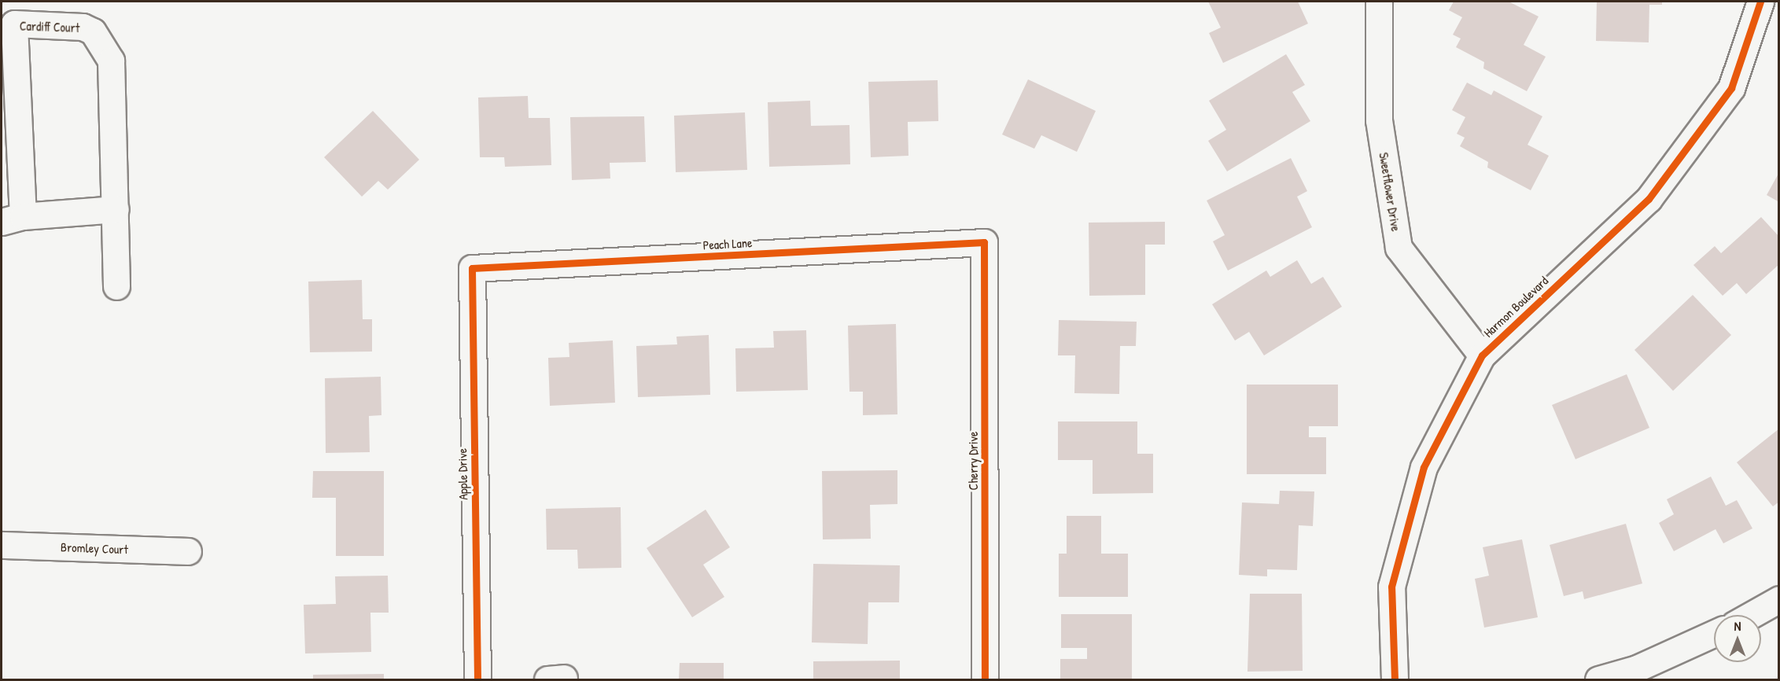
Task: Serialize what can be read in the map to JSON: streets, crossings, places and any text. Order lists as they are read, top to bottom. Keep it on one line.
{"streets":{"street":["Cardiff Court","Sweetflower Drive","Peach Lane","Harmon Boulevard","Cherry Drive","Apple Drive","Bromley Court"]},"crossings":[["Sweetflower Drive","Harmon Boulevard"],["Peach Lane","Cherry Drive"],["Peach Lane","Apple Drive"]],"north":"top"}
